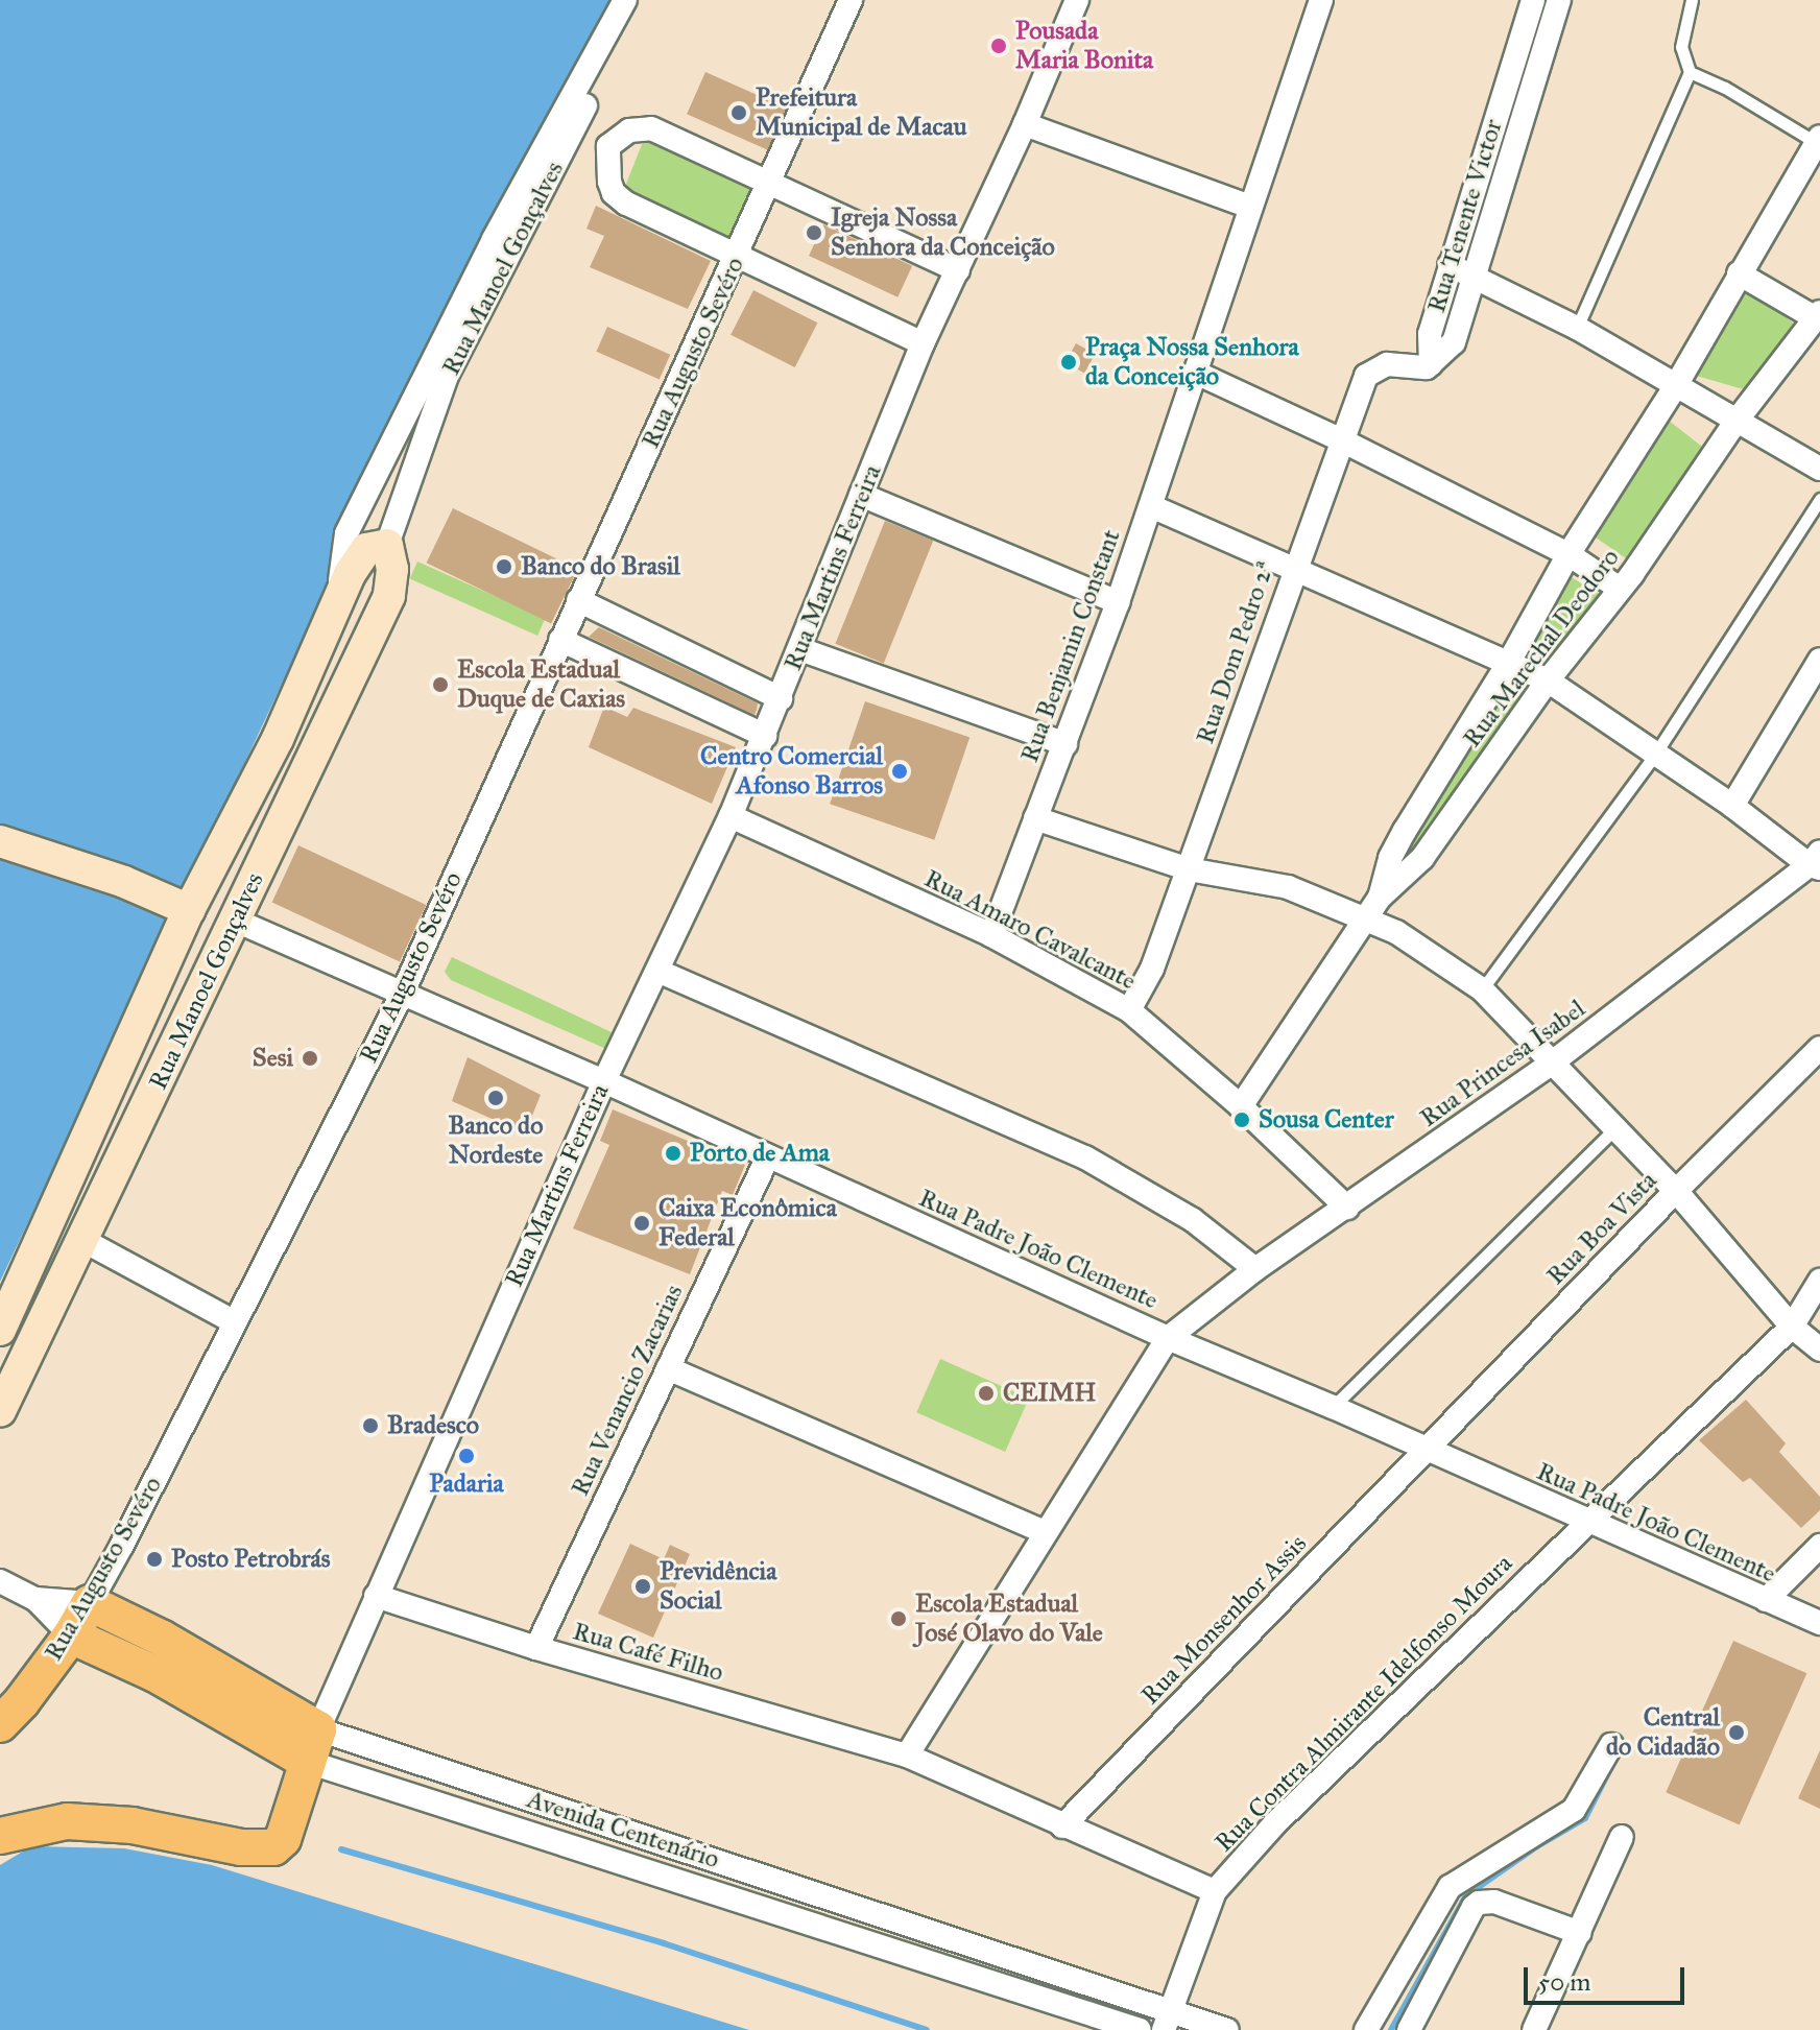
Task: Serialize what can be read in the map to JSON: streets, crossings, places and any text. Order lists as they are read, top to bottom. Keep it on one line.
{"streets":{"main road":["Rua Augusto Sevéro","Rua Martins Ferreira","Avenida Centenário"],"street":["Rua Tenente Victor","Rua Manoel Gonçalves","Rua Benjamin Constant","Rua Marechal Deodoro","Rua Dom Pedro 2ª","Rua Amaro Cavalcante","Rua Princesa Isabel","Rua Boa Vista","Rua Padre João Clemente","Rua Venancio Zacarias","Rua Monsenhor Assis","Rua Café Filho","Rua Contra Almirante Idelfonso Moura"]},"crossings":[["Rua Tenente Victor","Rua Dom Pedro 2ª"],["Rua Manoel Gonçalves","Rua Padre João Clemente"],["Rua Augusto Sevéro","Rua Padre João Clemente"],["Rua Augusto Sevéro","Avenida Centenário"],["Rua Martins Ferreira","Rua Amaro Cavalcante"],["Rua Martins Ferreira","Rua Padre João Clemente"],["Rua Martins Ferreira","Rua Café Filho"],["Rua Martins Ferreira","Avenida Centenário"],["Rua Benjamin Constant","Rua Amaro Cavalcante"],["Rua Marechal Deodoro","Rua Amaro Cavalcante"],["Rua Dom Pedro 2ª","Rua Amaro Cavalcante"],["Rua Amaro Cavalcante","Rua Princesa Isabel"],["Rua Princesa Isabel","Rua Padre João Clemente"],["Rua Princesa Isabel","Rua Café Filho"],["Rua Boa Vista","Rua Padre João Clemente"],["Rua Boa Vista","Rua Monsenhor Assis"],["Rua Padre João Clemente","Rua Venancio Zacarias"],["Rua Padre João Clemente","Rua Monsenhor Assis"],["Rua Padre João Clemente","Rua Contra Almirante Idelfonso Moura"],["Rua Venancio Zacarias","Rua Café Filho"],["Rua Monsenhor Assis","Rua Café Filho"],["Rua Café Filho","Rua Contra Almirante Idelfonso Moura"],["Rua Contra Almirante Idelfonso Moura","Avenida Centenário"]],"places":["Pousada Maria Bonita","Prefeitura Municipal de Macau","Igreja Nossa Senhora da Conceição","Praça Nossa Senhora da Conceição","Banco do Brasil","Escola Estadual Duque de Caxias","Centro Comercial Afonso Barros","Sesi","Banco do Nordeste","Sousa Center","Porto de Ama","Caixa Econômica Federal","CEIMH","Bradesco","Padaria","Posto Petrobrás","Previdência Social","Escola Estadual José Olavo do Vale","Central do Cidadão"],"scale_bar":"50 m"}
